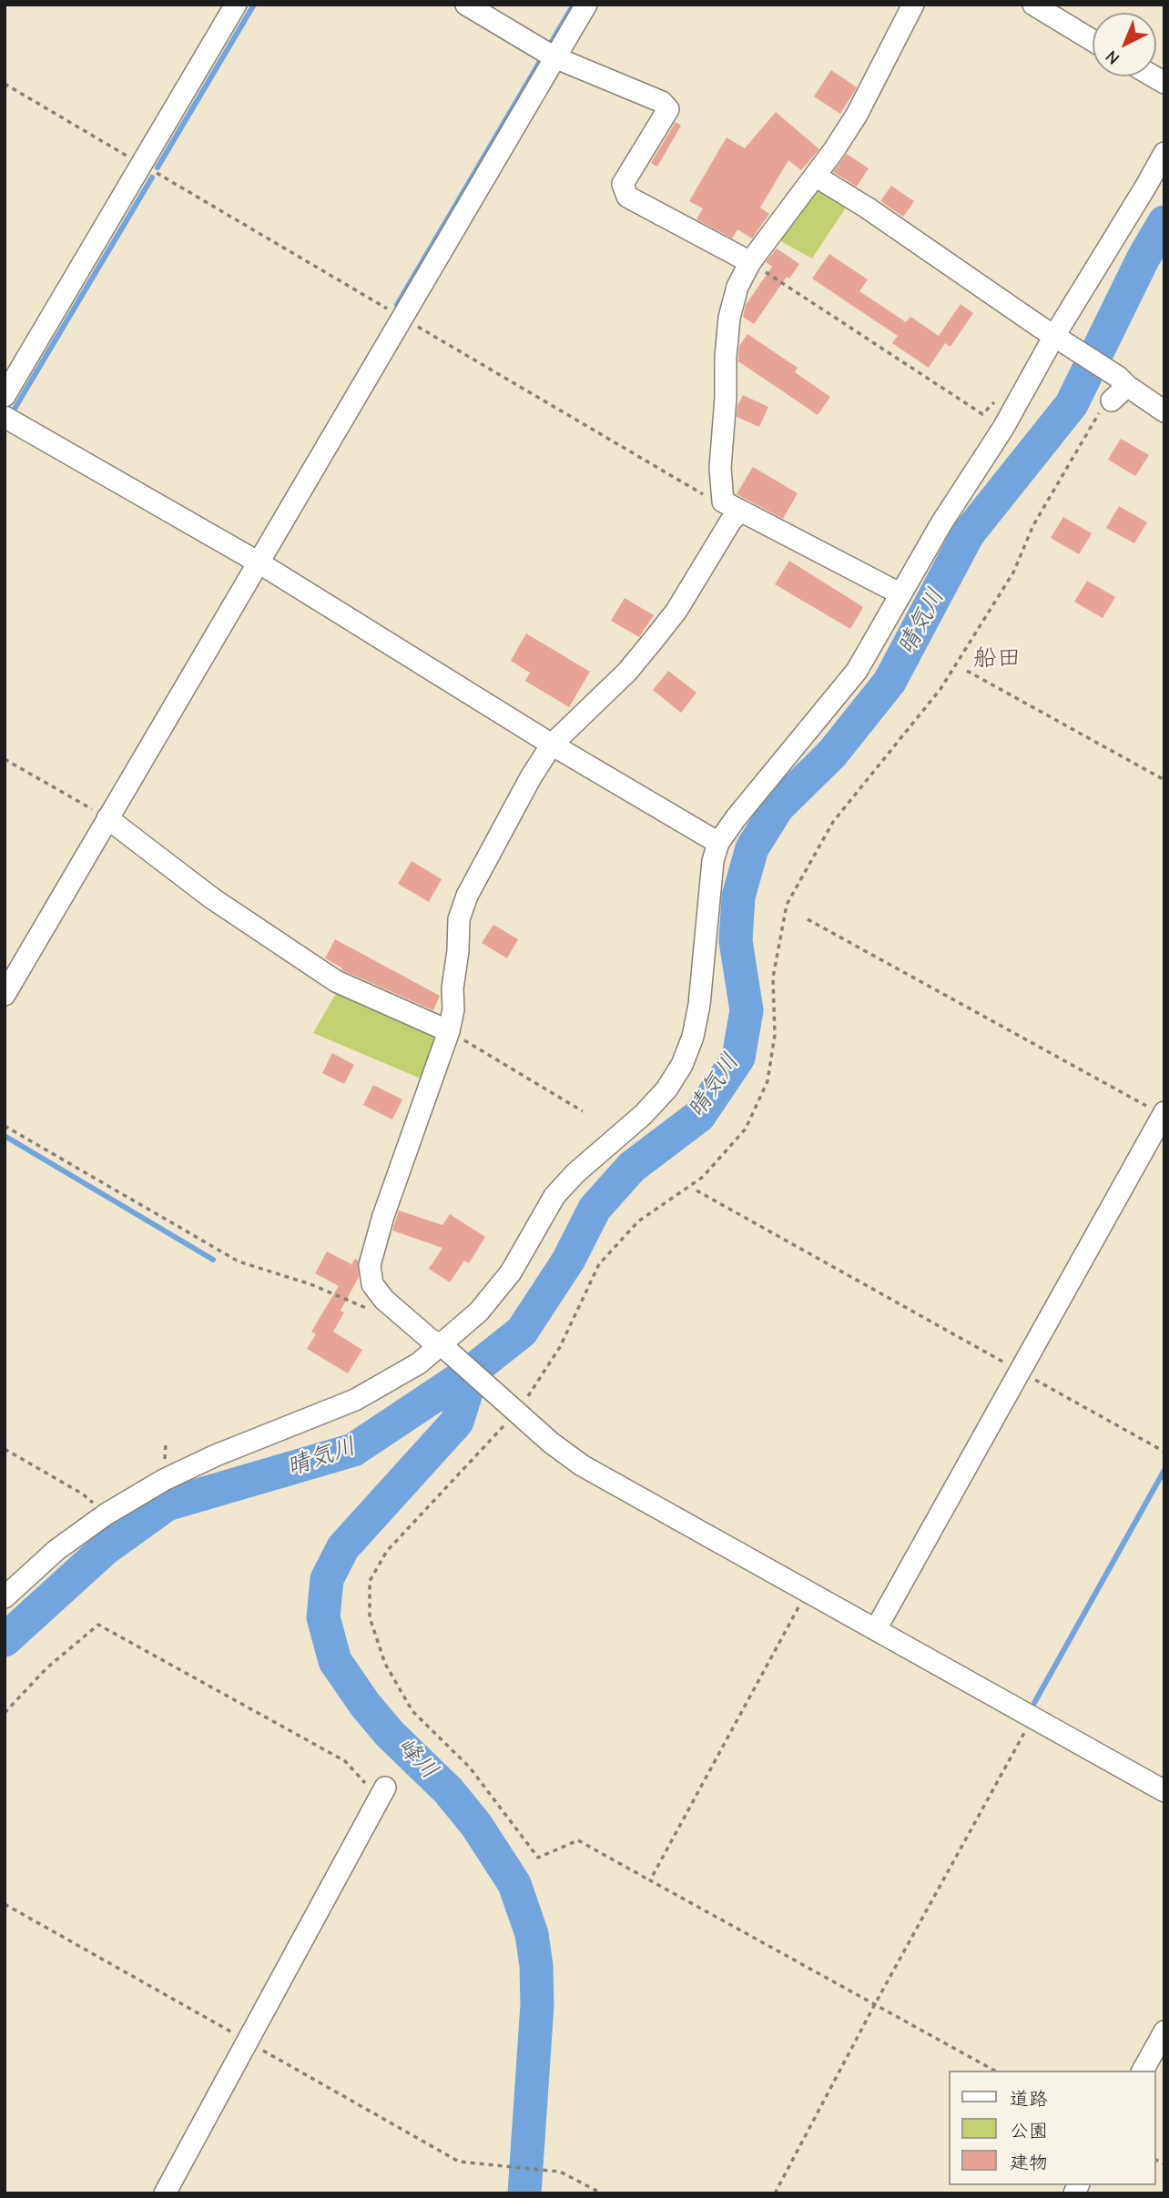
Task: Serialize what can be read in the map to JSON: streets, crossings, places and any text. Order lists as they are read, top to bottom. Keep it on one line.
{"districts":["船田"],"water":["晴気川","峰川"],"legend":["道路","公園","建物"],"north":"bottom left"}
